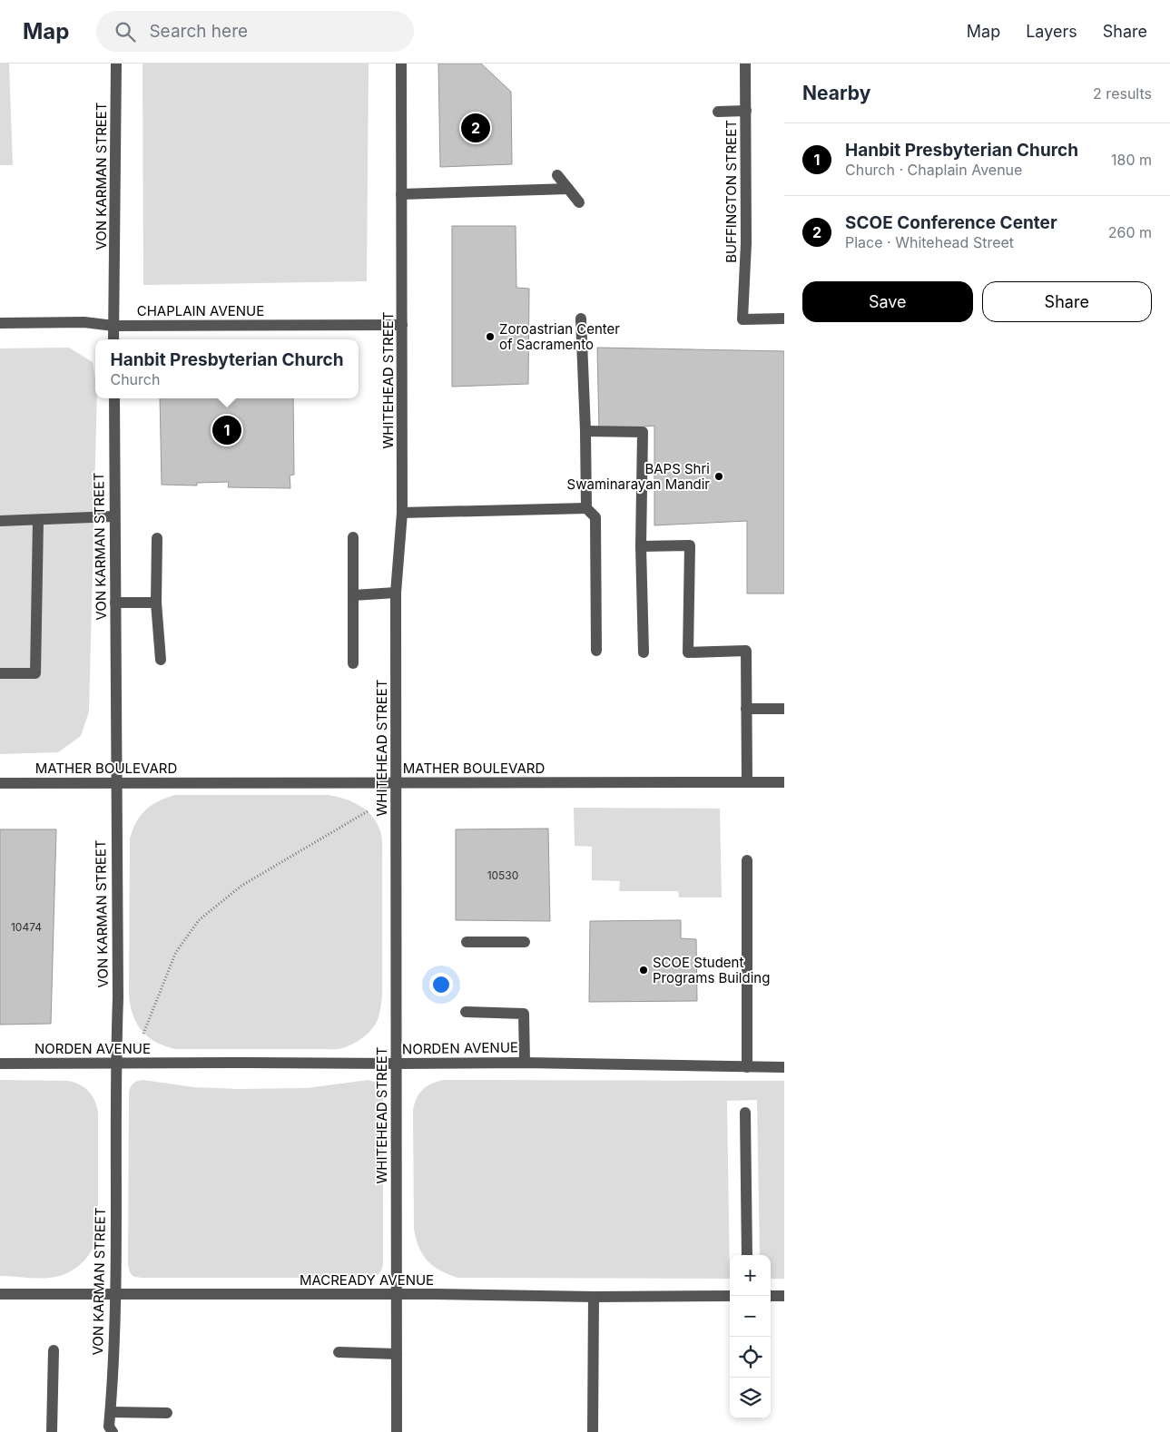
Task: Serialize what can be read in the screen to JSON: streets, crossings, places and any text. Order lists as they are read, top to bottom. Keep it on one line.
{"streets":{"street":["VON KARMAN STREET","BUFFINGTON STREET","CHAPLAIN AVENUE","WHITEHEAD STREET","MATHER BOULEVARD","NORDEN AVENUE","MACREADY AVENUE"]},"crossings":[["VON KARMAN STREET","CHAPLAIN AVENUE"],["VON KARMAN STREET","MATHER BOULEVARD"],["VON KARMAN STREET","NORDEN AVENUE"],["VON KARMAN STREET","MACREADY AVENUE"],["CHAPLAIN AVENUE","WHITEHEAD STREET"],["WHITEHEAD STREET","MATHER BOULEVARD"],["WHITEHEAD STREET","NORDEN AVENUE"],["WHITEHEAD STREET","MACREADY AVENUE"]],"places":["Zoroastrian Center of Sacramento","BAPS Shri Swaminarayan Mandir","SCOE Student Programs Building"],"house_numbers":["10530","10474"],"page":{"header":"Map","search":"Search here","nav":["Map","Layers","Share"],"heading":["Nearby","2 results"],"pins":["2","1"],"list":[{"mark":"1","name":"Hanbit Presbyterian Church","note":"Church · Chaplain Avenue","value":"180 m"},{"mark":"2","name":"SCOE Conference Center","note":"Place · Whitehead Street","value":"260 m"}],"buttons":["Save","Share"],"popup":["Hanbit Presbyterian Church","Church"],"map_buttons":["+","−"]}}
